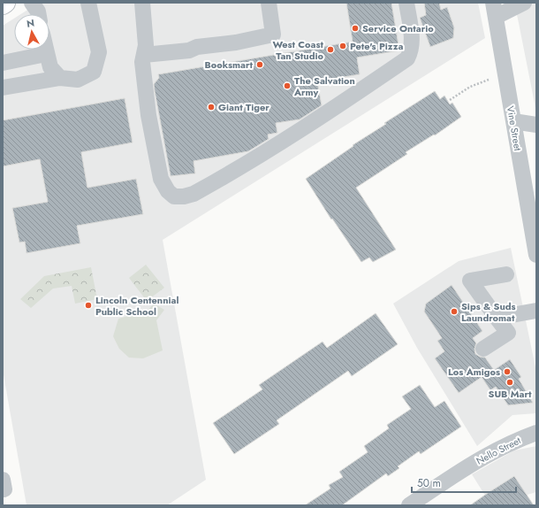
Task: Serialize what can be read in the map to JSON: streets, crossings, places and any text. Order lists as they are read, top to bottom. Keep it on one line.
{"streets":{"street":["Vine Street","Nello Street"]},"places":["Service Ontario","Pete's Pizza","West Coast Tan Studio","Booksmart","The Salvation Army","Giant Tiger","Lincoln Centennial Public School","Sips & Suds Laundromat","Los Amigos","SUB Mart"],"scale_bar":"50 m","north":"top"}
